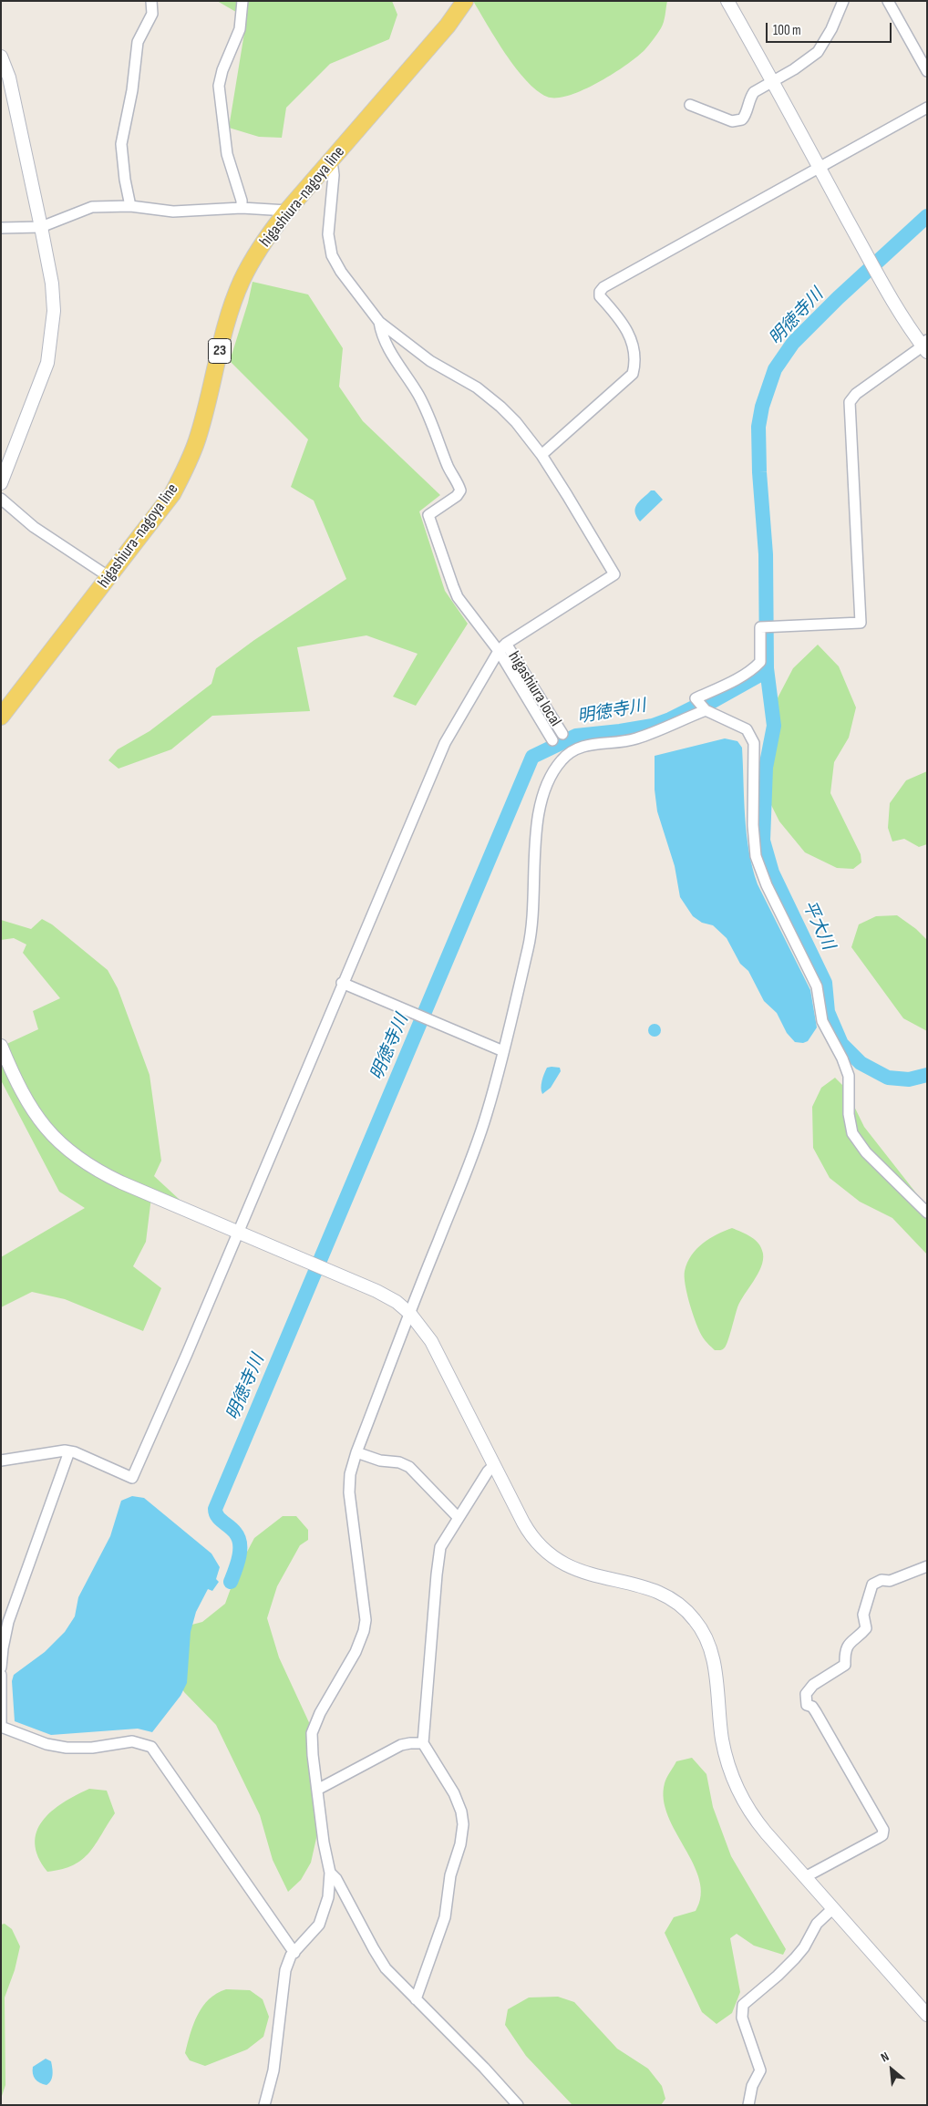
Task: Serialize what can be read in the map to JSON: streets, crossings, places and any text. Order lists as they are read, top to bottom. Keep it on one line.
{"streets":{"main road":["higashiura-nagoya line","23"],"street":["higashiura local"]},"water":["明徳寺川","平大川"],"scale_bar":"100 m","north":"top left"}
